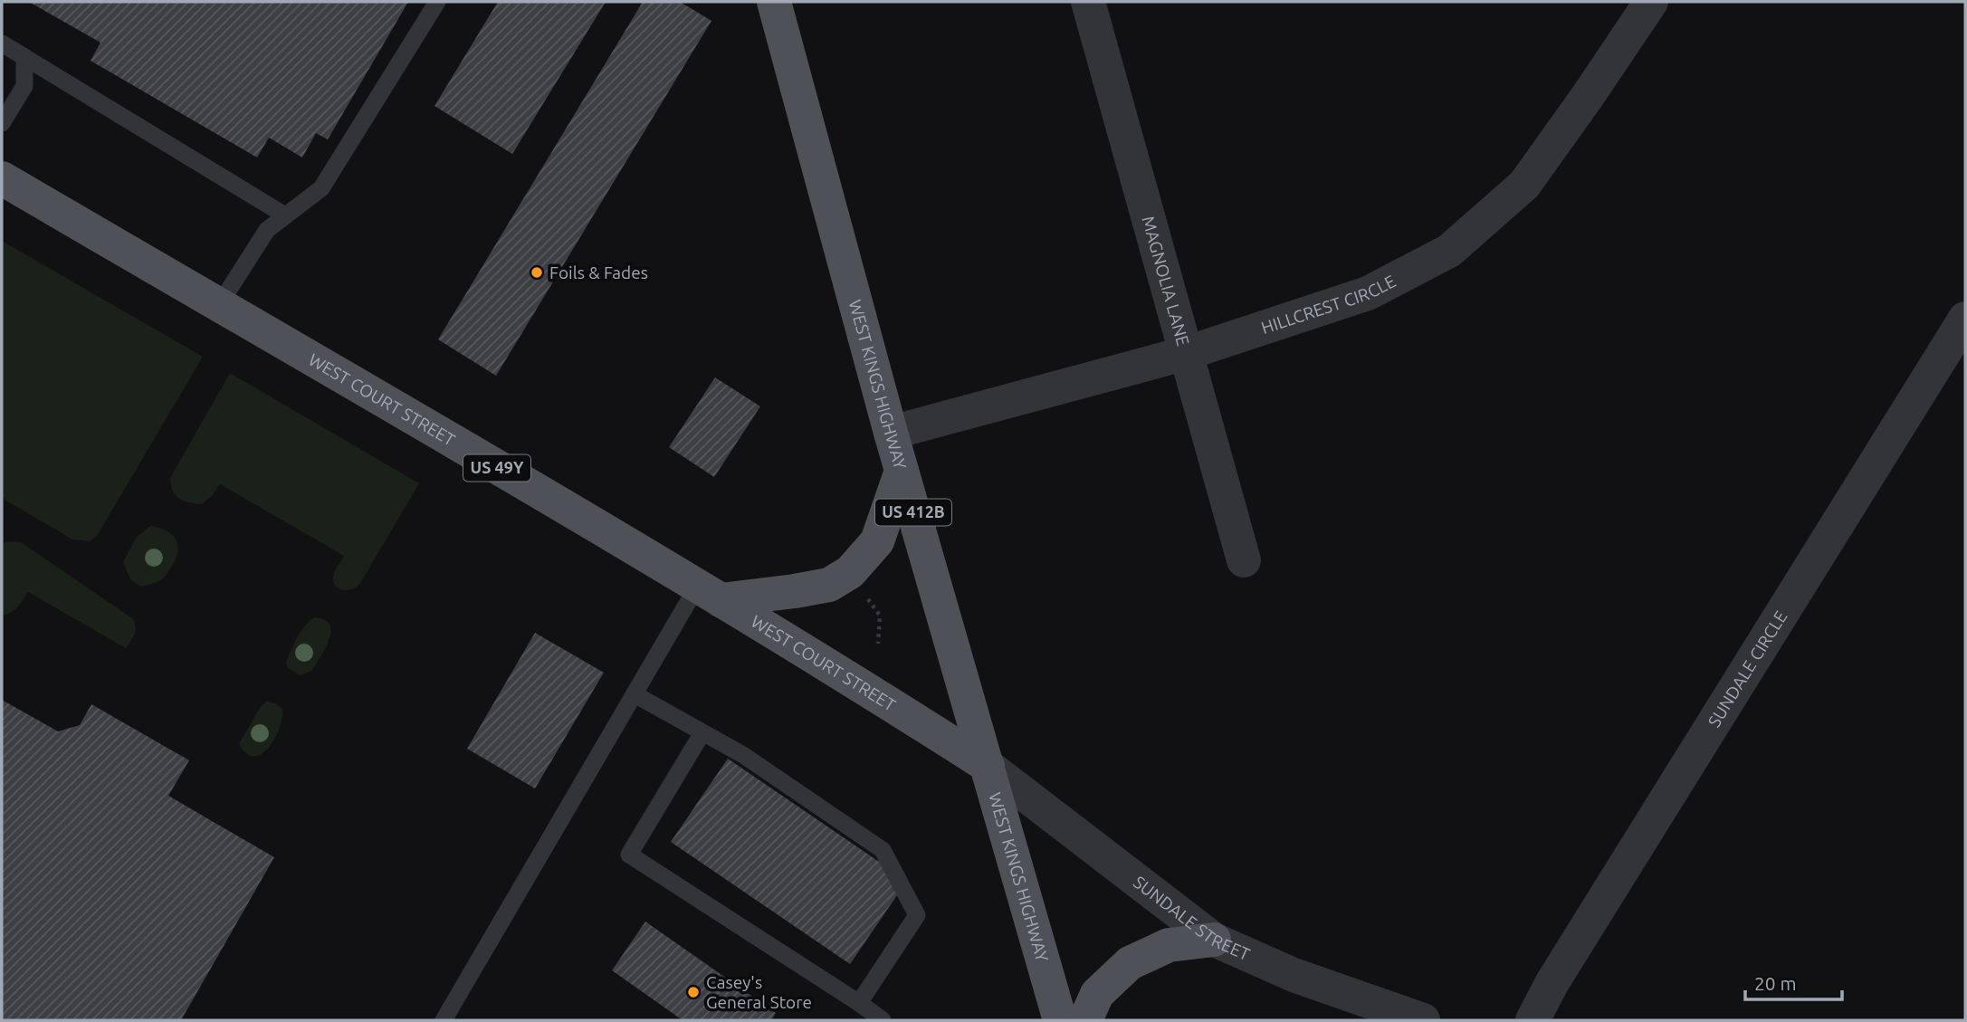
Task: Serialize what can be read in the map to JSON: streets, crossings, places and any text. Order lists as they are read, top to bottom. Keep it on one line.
{"streets":{"main road":["WEST KINGS HIGHWAY","WEST COURT STREET","US 49Y","US 412B"],"street":["MAGNOLIA LANE","HILLCREST CIRCLE","SUNDALE CIRCLE","SUNDALE STREET"]},"crossings":[["MAGNOLIA LANE","HILLCREST CIRCLE"],["HILLCREST CIRCLE","WEST KINGS HIGHWAY"],["WEST KINGS HIGHWAY","WEST COURT STREET"],["WEST KINGS HIGHWAY","SUNDALE STREET"],["WEST COURT STREET","SUNDALE STREET"]],"places":["Foils & Fades","Casey's General Store"],"scale_bar":"20 m"}
